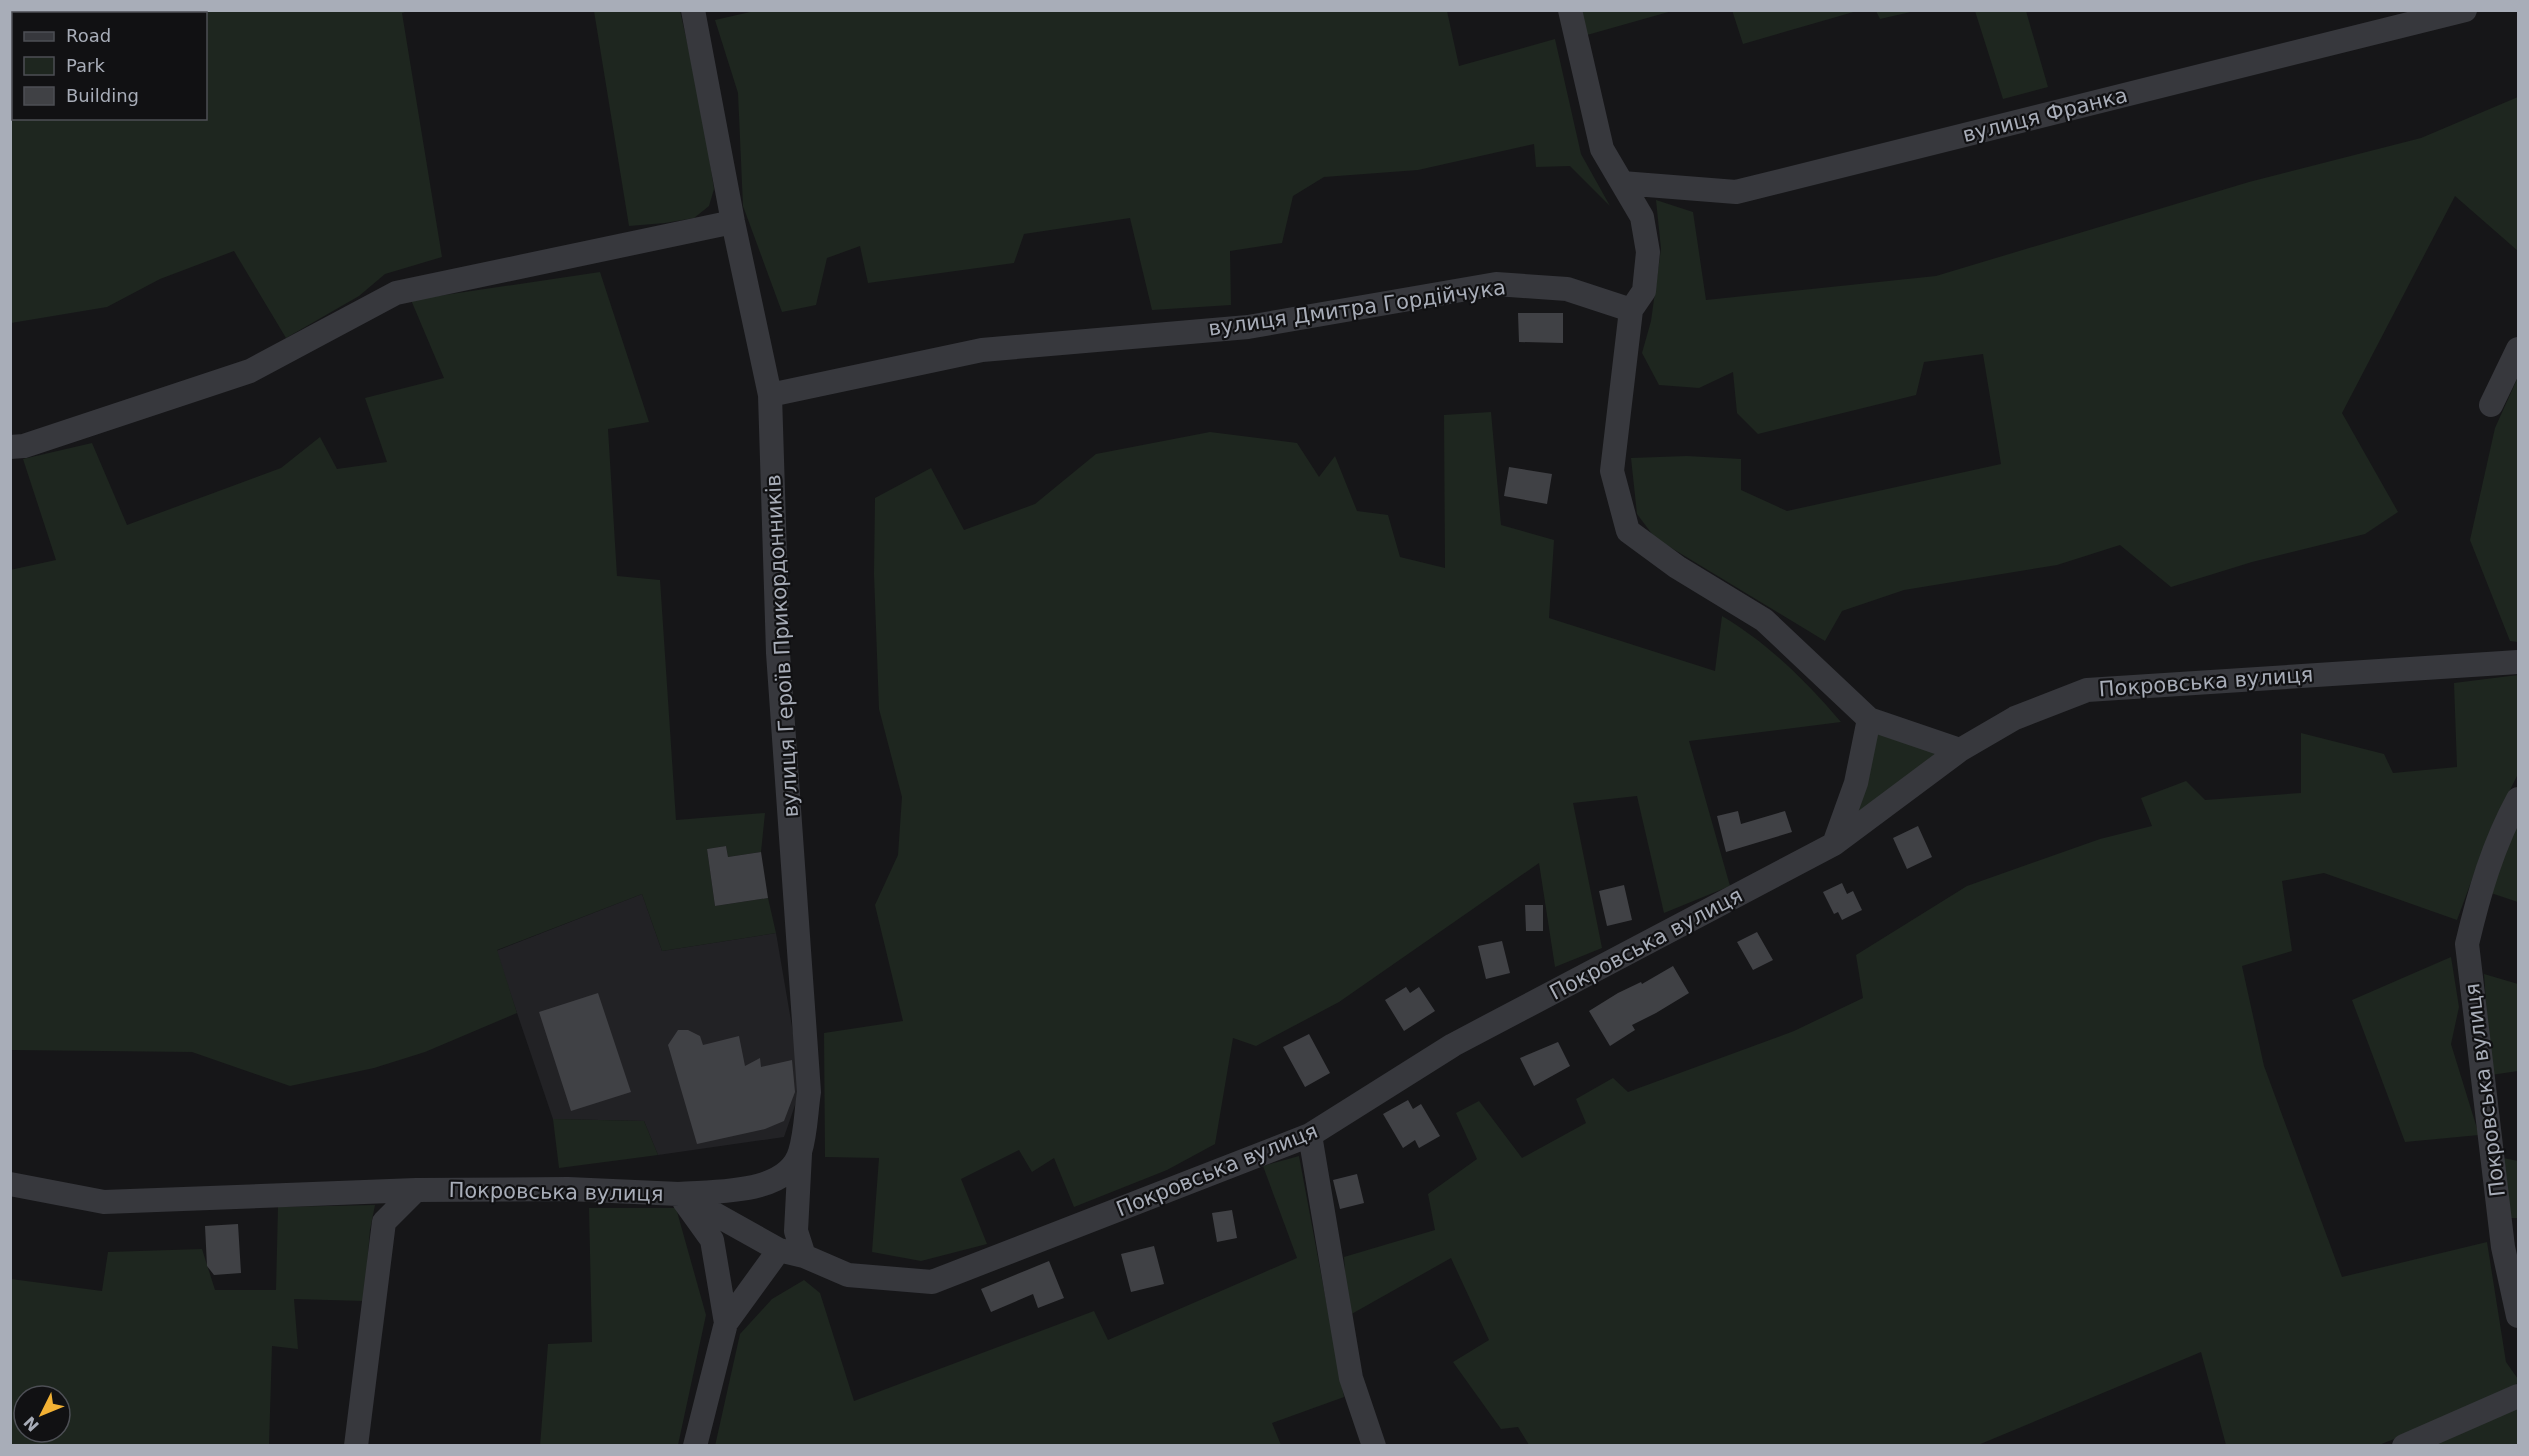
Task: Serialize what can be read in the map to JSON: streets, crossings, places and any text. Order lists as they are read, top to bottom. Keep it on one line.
{"streets":{"street":["вулиця Франка","вулиця Дмитра Гордійчука","вулиця Героїв Прикордонників","Покровська вулиця"]},"crossings":[["вулиця Дмитра Гордійчука","вулиця Героїв Прикордонників"],["вулиця Героїв Прикордонників","Покровська вулиця"]],"legend":["Road","Park","Building"],"north":"bottom left"}
